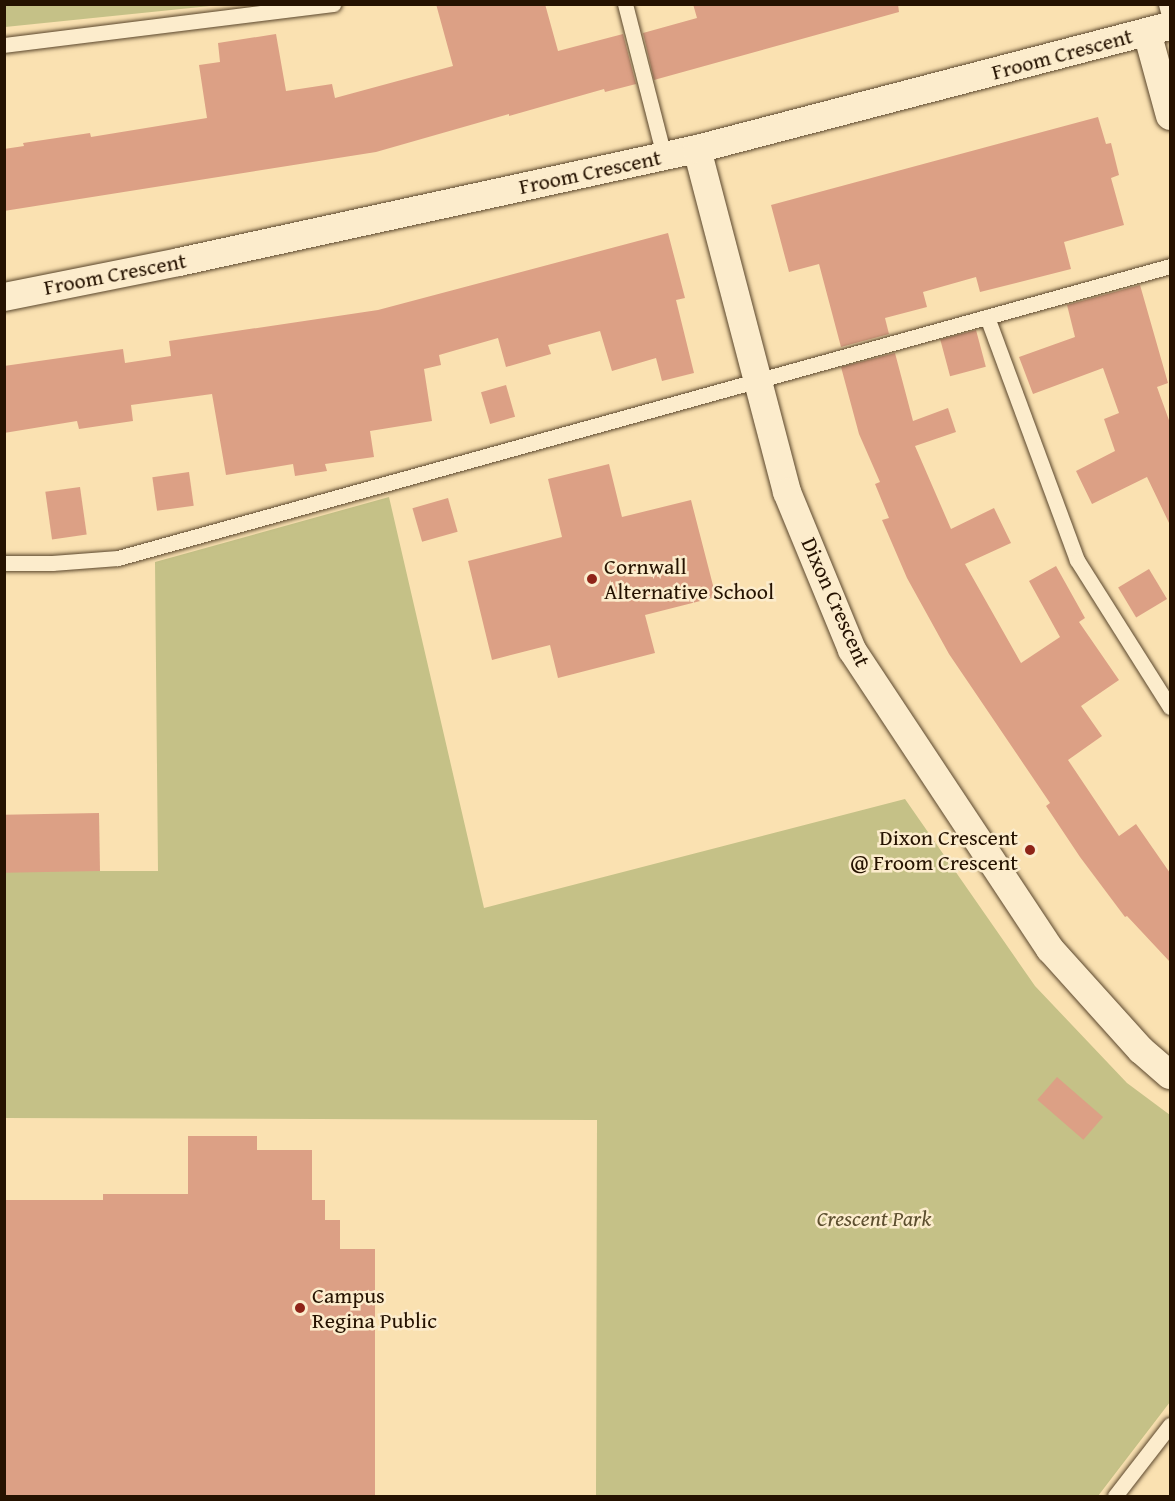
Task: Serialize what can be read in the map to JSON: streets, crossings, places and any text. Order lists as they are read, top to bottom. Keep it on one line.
{"streets":{"street":["Froom Crescent","Dixon Crescent"]},"crossings":[["Froom Crescent","Dixon Crescent"]],"parks":["Crescent Park"],"places":["Cornwall Alternative School","Dixon Crescent @ Froom Crescent","Campus Regina Public"]}
